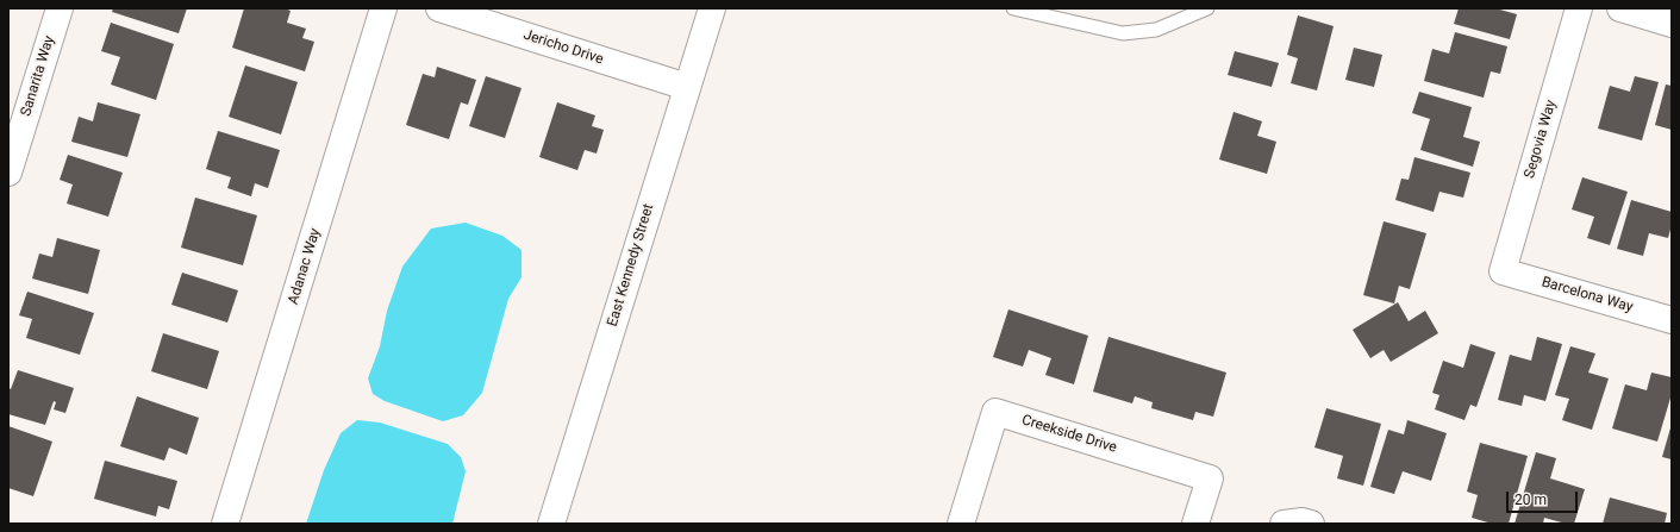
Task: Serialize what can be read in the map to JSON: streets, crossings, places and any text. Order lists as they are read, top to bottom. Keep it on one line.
{"streets":{"street":["Jericho Drive","Sanarita Way","Segovia Way","East Kennedy Street","Adanac Way","Barcelona Way","Creekside Drive"]},"crossings":[["Jericho Drive","East Kennedy Street"],["Segovia Way","Barcelona Way"]],"scale_bar":"20 m"}
